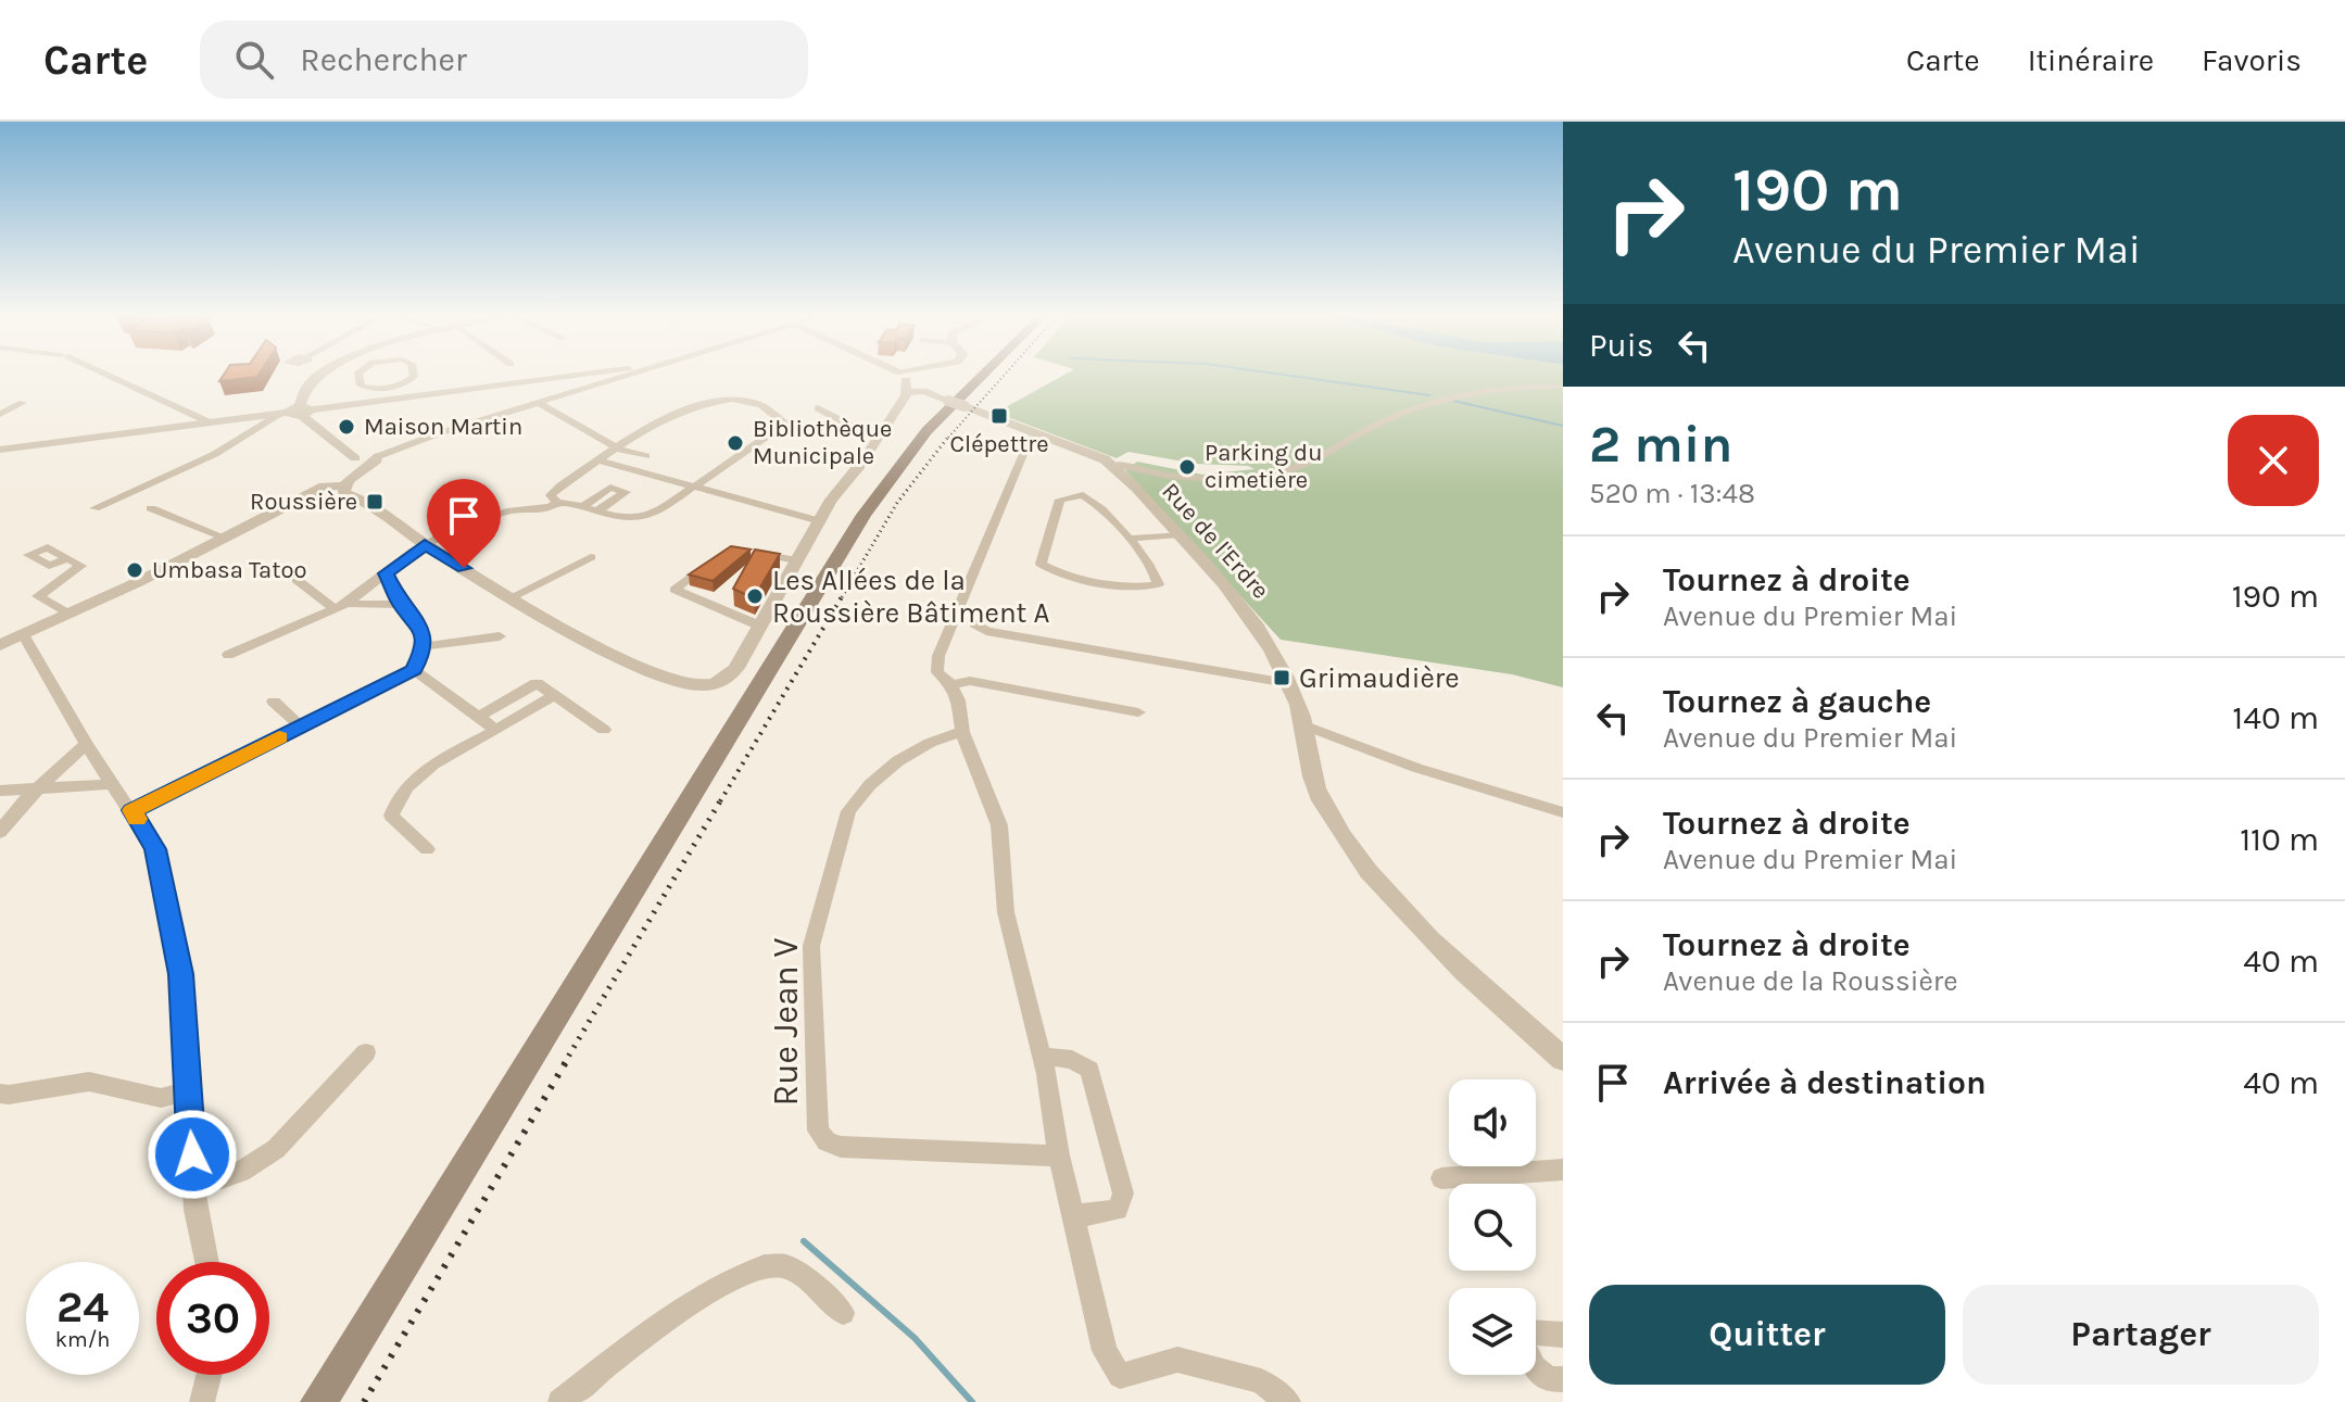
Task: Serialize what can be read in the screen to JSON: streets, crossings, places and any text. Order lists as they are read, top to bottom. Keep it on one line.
{"streets":{"street":["Rue de l'Erdre","Rue Jean V"]},"places":{"transit":["Clépettre","Roussière","Grimaudière"],"other":["Maison Martin","Bibliothèque Municipale","Parking du cimetière","Umbasa Tatoo","Les Allées de la Roussière Bâtiment A"]},"page":{"header":"Carte","search":"Rechercher","nav":["Carte","Itinéraire","Favoris"],"turn":["190 m","Avenue du Premier Mai"],"then":"Puis","heading":["2 min","520 m · 13:48"],"list":[{"name":"Tournez à droite","note":"Avenue du Premier Mai","value":"190 m"},{"name":"Tournez à gauche","note":"Avenue du Premier Mai","value":"140 m"},{"name":"Tournez à droite","note":"Avenue du Premier Mai","value":"110 m"},{"name":"Tournez à droite","note":"Avenue de la Roussière","value":"40 m"},{"name":"Arrivée à destination","value":"40 m"}],"speed":"24 km/h","limit":"30","buttons":["Quitter","Partager"]}}
